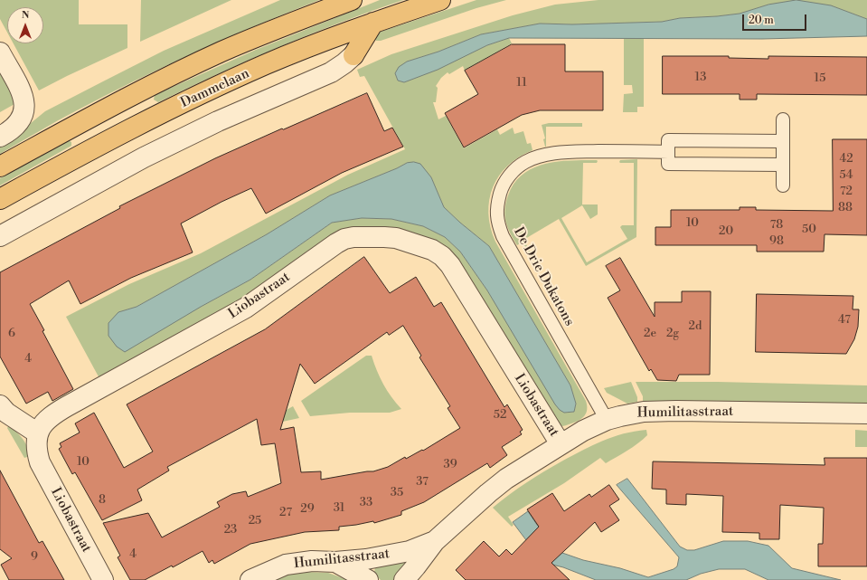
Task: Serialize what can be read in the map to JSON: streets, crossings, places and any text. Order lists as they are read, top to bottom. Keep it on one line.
{"streets":{"main road":["Dammelaan"],"street":["Liobastraat","Humilitasstraat"],"lane":["De Drie Dukatons"]},"crossings":[["De Drie Dukatons","Humilitasstraat"],["Liobastraat","Humilitasstraat"]],"house_numbers":["13","15","11","42","54","72","88","10","78","50","20","98","47","2d","6","2e","2g","4","52","10","39","37","35","8","33","31","29","27","25","23","4","9"],"scale_bar":"20 m","north":"top"}
